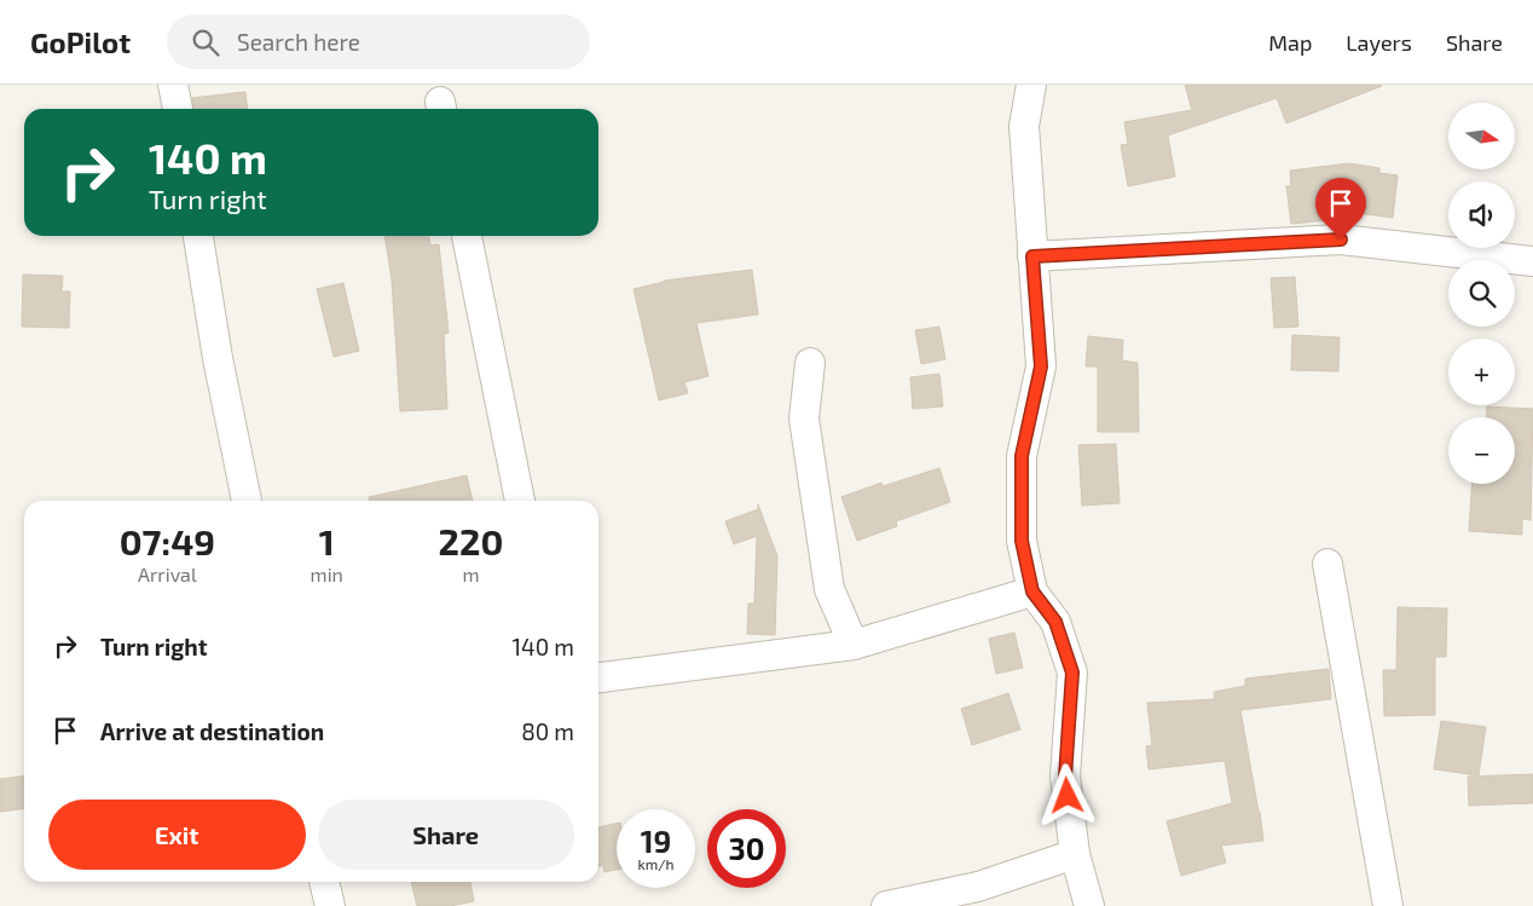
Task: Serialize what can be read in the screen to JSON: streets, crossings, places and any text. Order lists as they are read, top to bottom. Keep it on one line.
{"north":"right","page":{"header":"GoPilot","search":"Search here","nav":["Map","Layers","Share"],"map_buttons":["+","−"],"turn":["140 m","Turn right"],"eta":["07:49","Arrival","1","min","220","m"],"list":[{"name":"Turn right","value":"140 m"},{"name":"Arrive at destination","value":"80 m"}],"buttons":["Exit","Share"],"speed":"19 km/h","limit":"30"}}
